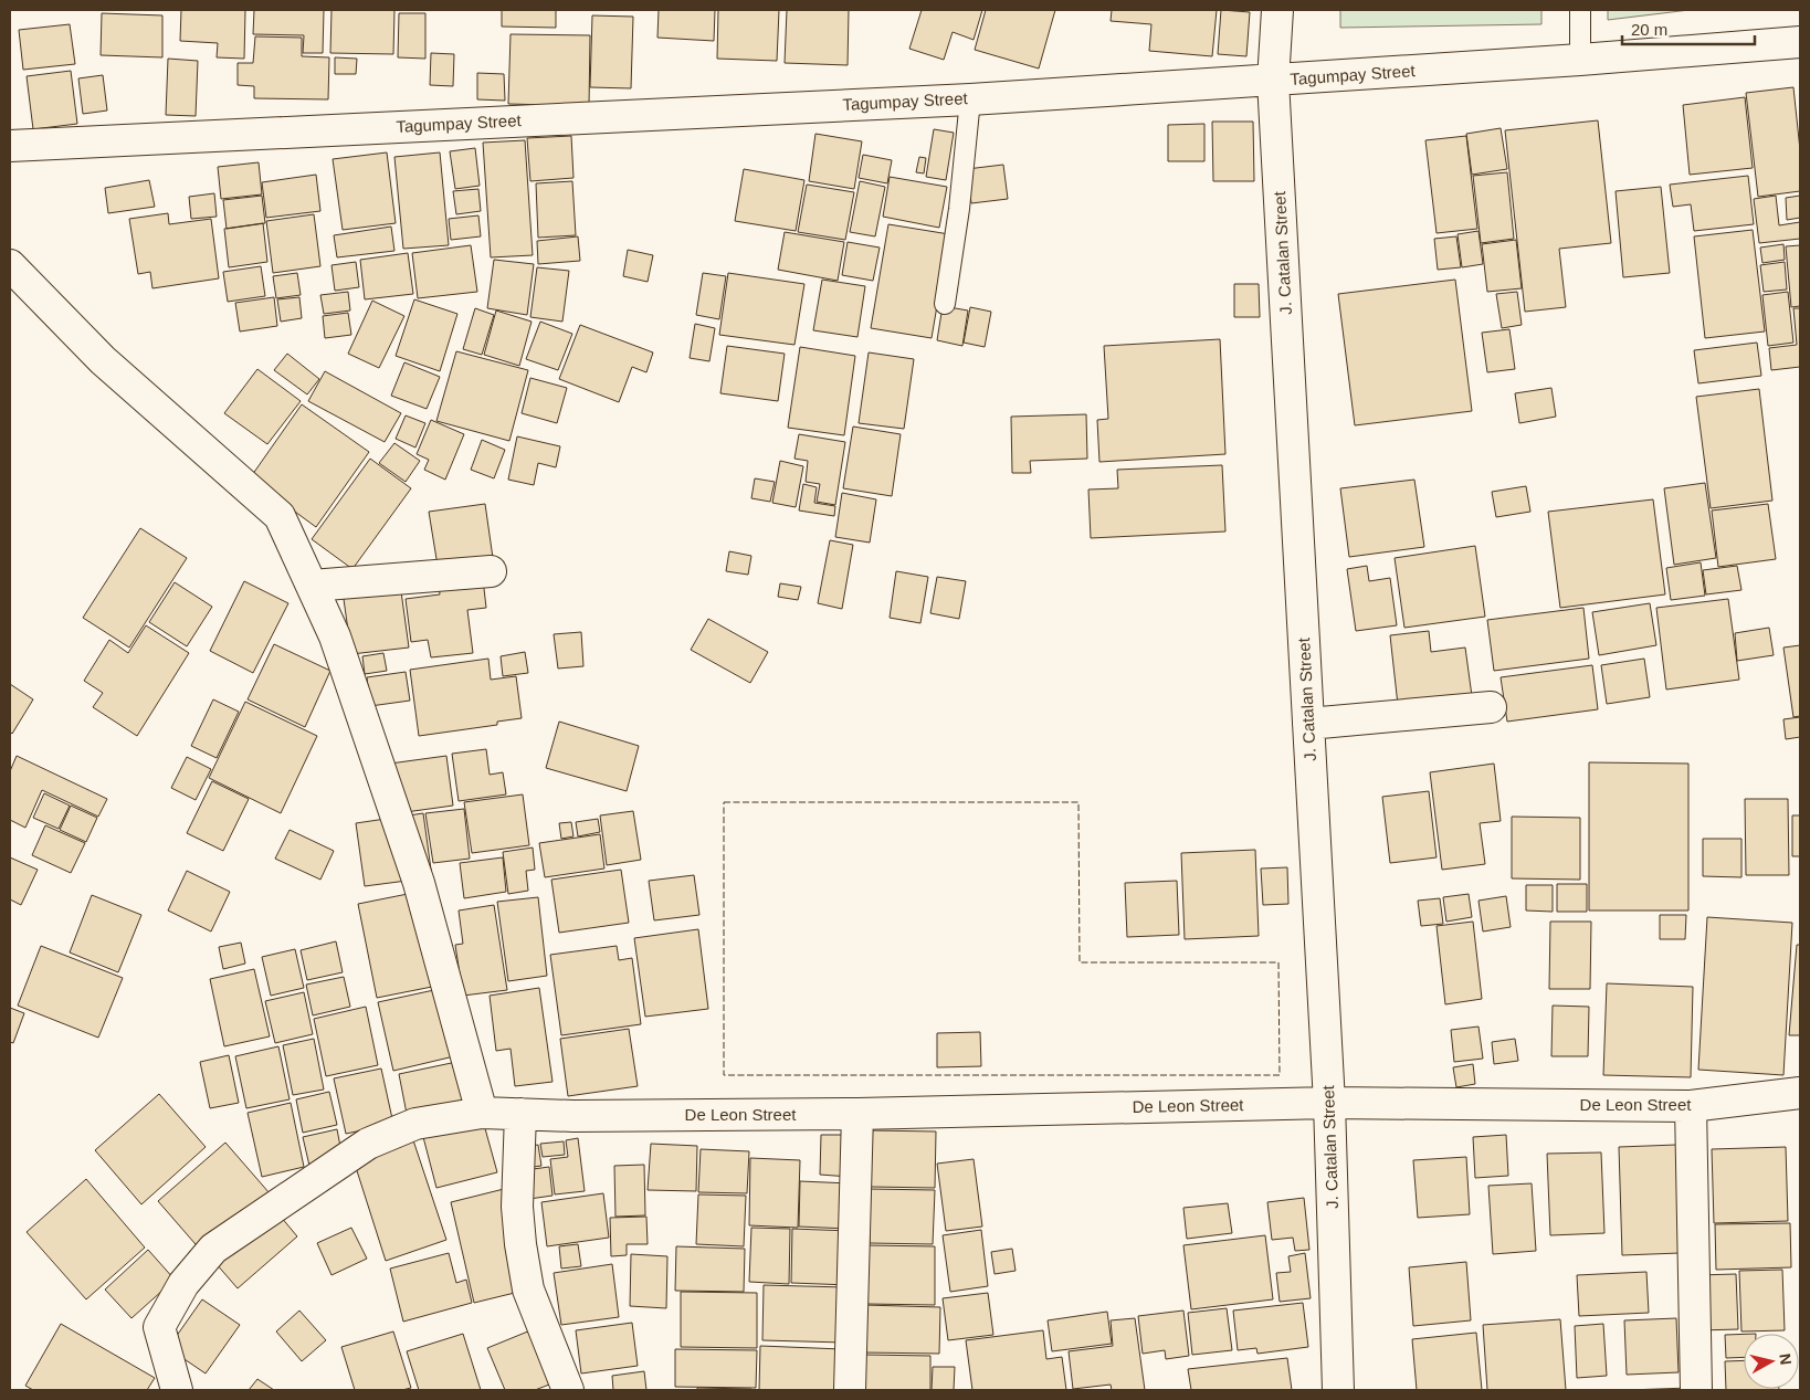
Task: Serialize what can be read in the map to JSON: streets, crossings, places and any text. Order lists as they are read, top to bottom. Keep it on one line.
{"streets":{"street":["Tagumpay Street","J. Catalan Street","De Leon Street"]},"crossings":[["Tagumpay Street","J. Catalan Street"],["J. Catalan Street","De Leon Street"]],"scale_bar":"20 m","north":"right"}
